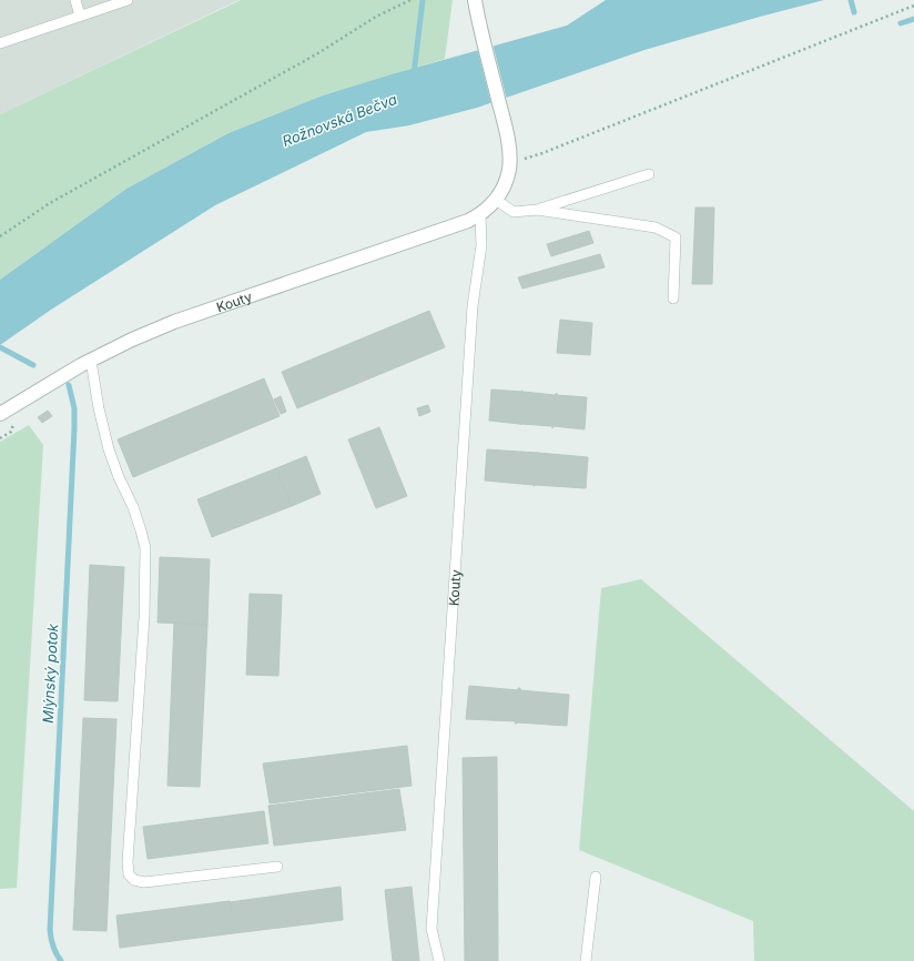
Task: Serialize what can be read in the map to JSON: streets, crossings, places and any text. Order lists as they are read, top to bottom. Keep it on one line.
{"streets":{"street":["Kouty"]},"water":["Rožnovská Bečva","Mlýnský potok"]}
